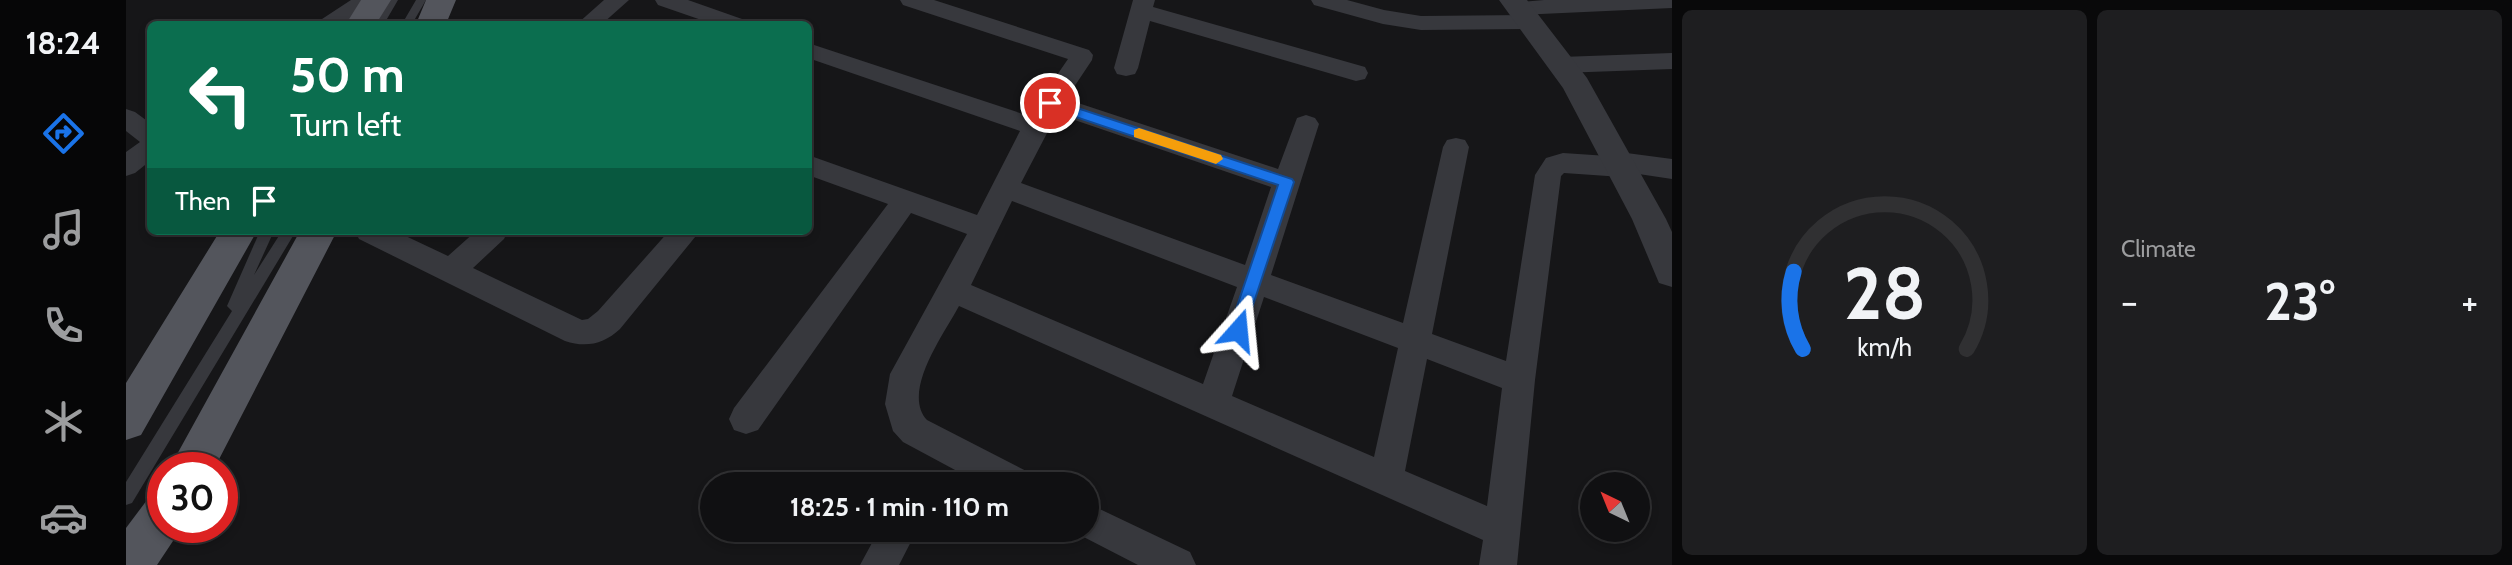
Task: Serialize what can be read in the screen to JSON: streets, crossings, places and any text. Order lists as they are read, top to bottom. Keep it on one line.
{"north":"top left","page":{"tabs":"18:24","tile":"Climate","turn":["50 m","Turn left"],"then":"Then","heat":["−","23°","+"],"limit":"30","trip":"18:25 · 1 min · 110 m","gauge":["28","km/h"]}}
